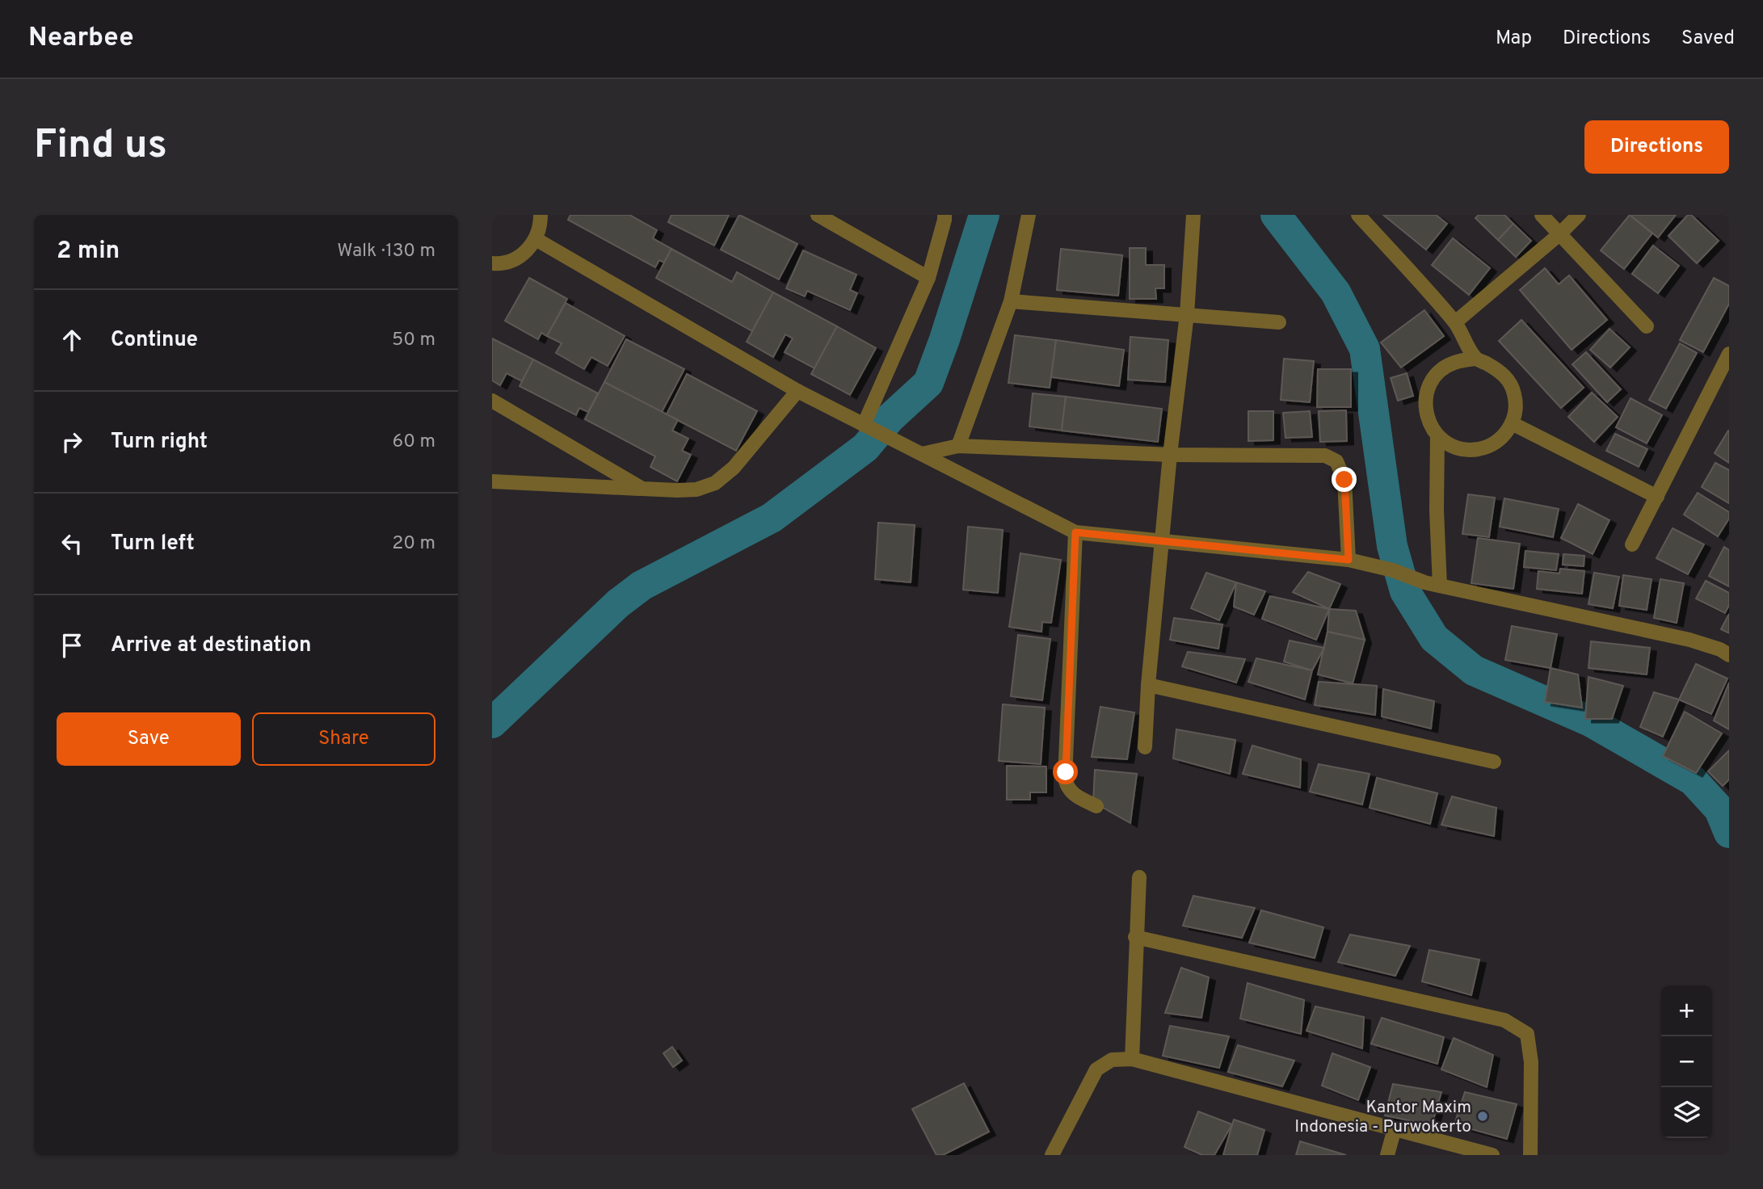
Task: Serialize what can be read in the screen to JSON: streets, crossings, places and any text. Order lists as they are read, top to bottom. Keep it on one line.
{"places":["Kantor Maxim Indonesia - Purwokerto"],"page":{"header":"Nearbee","nav":["Map","Directions","Saved"],"buttons":["Directions",["Save","Share"]],"title":"Find us","heading":["2 min","Walk · 130 m"],"list":[["Continue","50 m"],["Turn right","60 m"],["Turn left","20 m"],"Arrive at destination"],"map_buttons":["+","−"]}}
